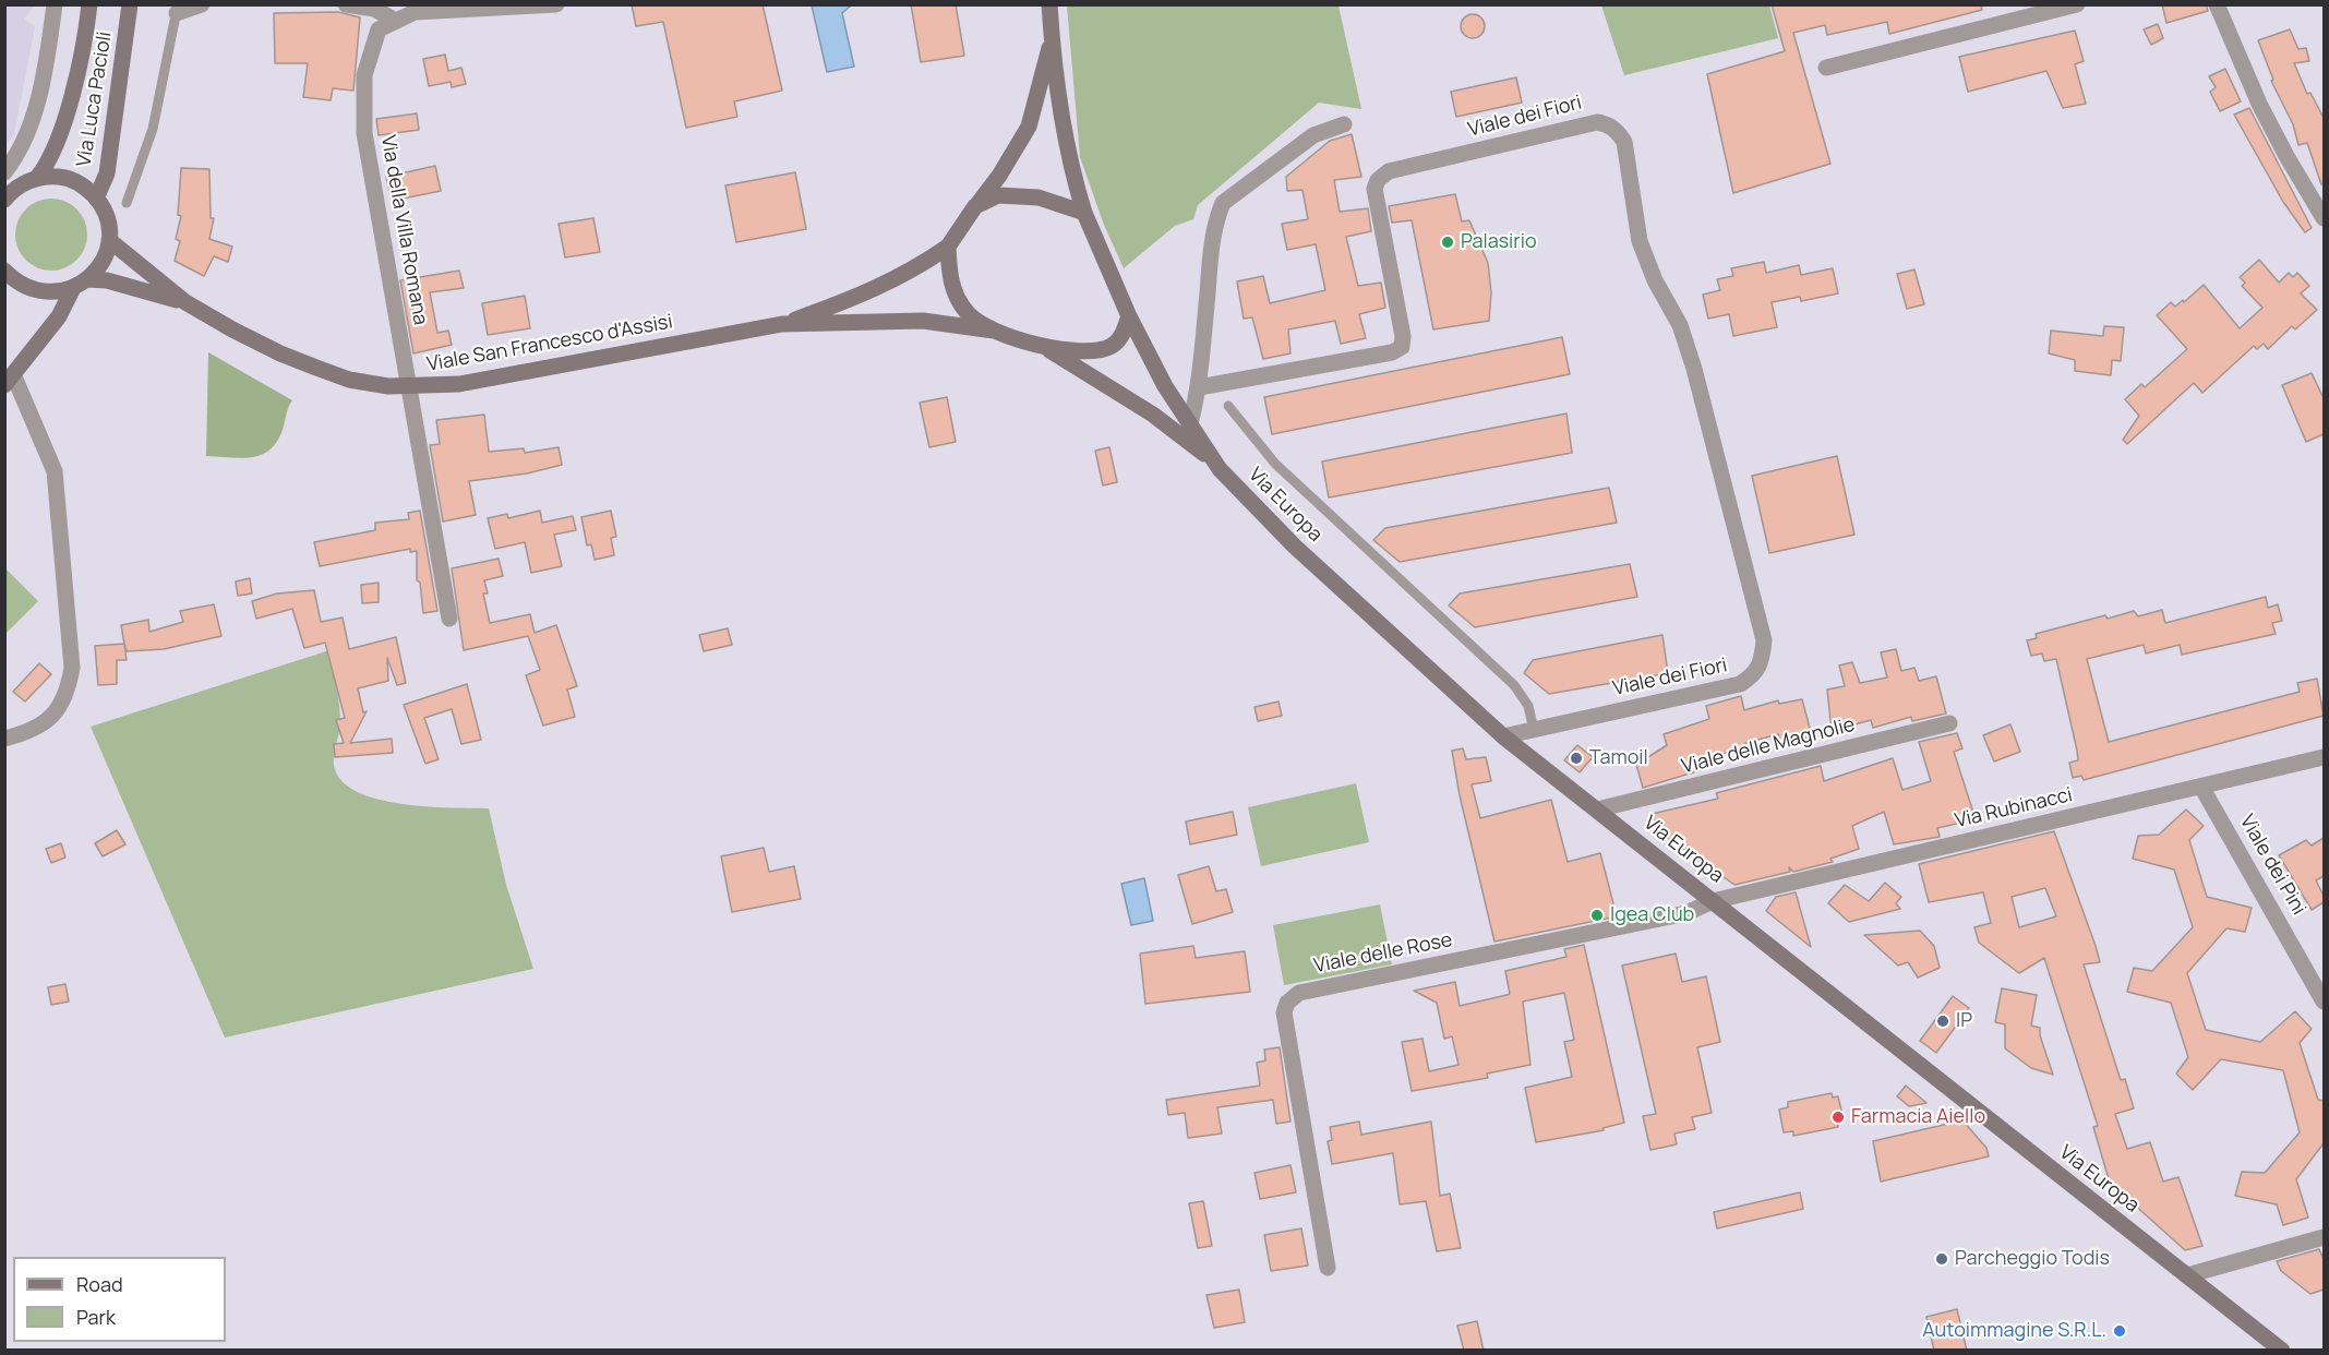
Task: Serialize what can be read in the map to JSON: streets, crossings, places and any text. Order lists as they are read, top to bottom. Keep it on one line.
{"streets":{"street":["Via Luca Pacioli","Viale dei Fiori","Via della Villa Romana","Viale San Francesco d'Assisi","Via Europa","Viale delle Magnolie","Via Rubinacci","Viale dei Pini","Viale delle Rose"]},"crossings":[["Viale dei Fiori","Via Europa"],["Via della Villa Romana","Viale San Francesco d'Assisi"],["Viale San Francesco d'Assisi","Via Europa"],["Via Europa","Viale delle Magnolie"],["Via Europa","Via Rubinacci"],["Via Europa","Viale delle Rose"],["Via Rubinacci","Viale dei Pini"],["Via Rubinacci","Viale delle Rose"]],"places":["Palasirio","Tamoil","Igea Club","IP","Farmacia Aiello","Parcheggio Todis","Autoimmagine S.R.L."],"legend":["Road","Park"]}
